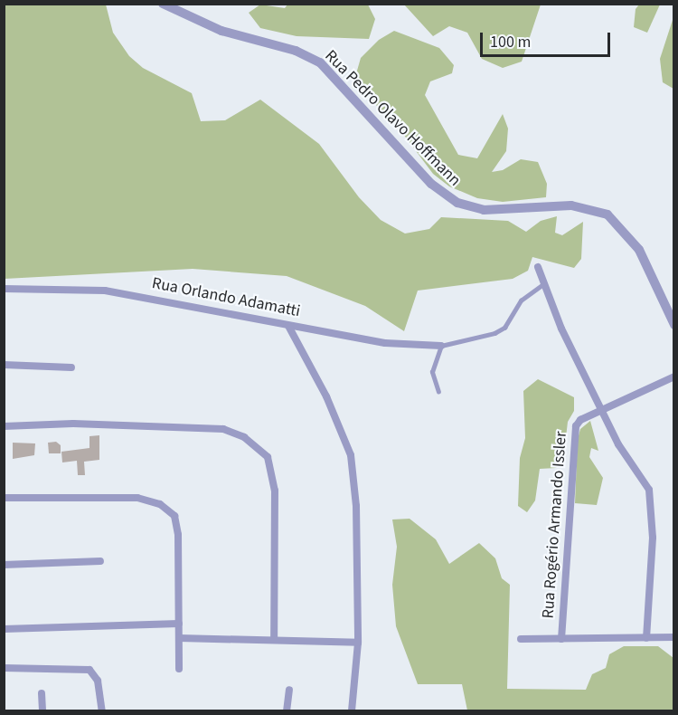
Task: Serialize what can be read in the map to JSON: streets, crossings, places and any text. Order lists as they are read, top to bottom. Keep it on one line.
{"streets":{"street":["Rua Pedro Olavo Hoffmann","Rua Orlando Adamatti","Rua Rogério Armando Issler"]},"scale_bar":"100 m"}
